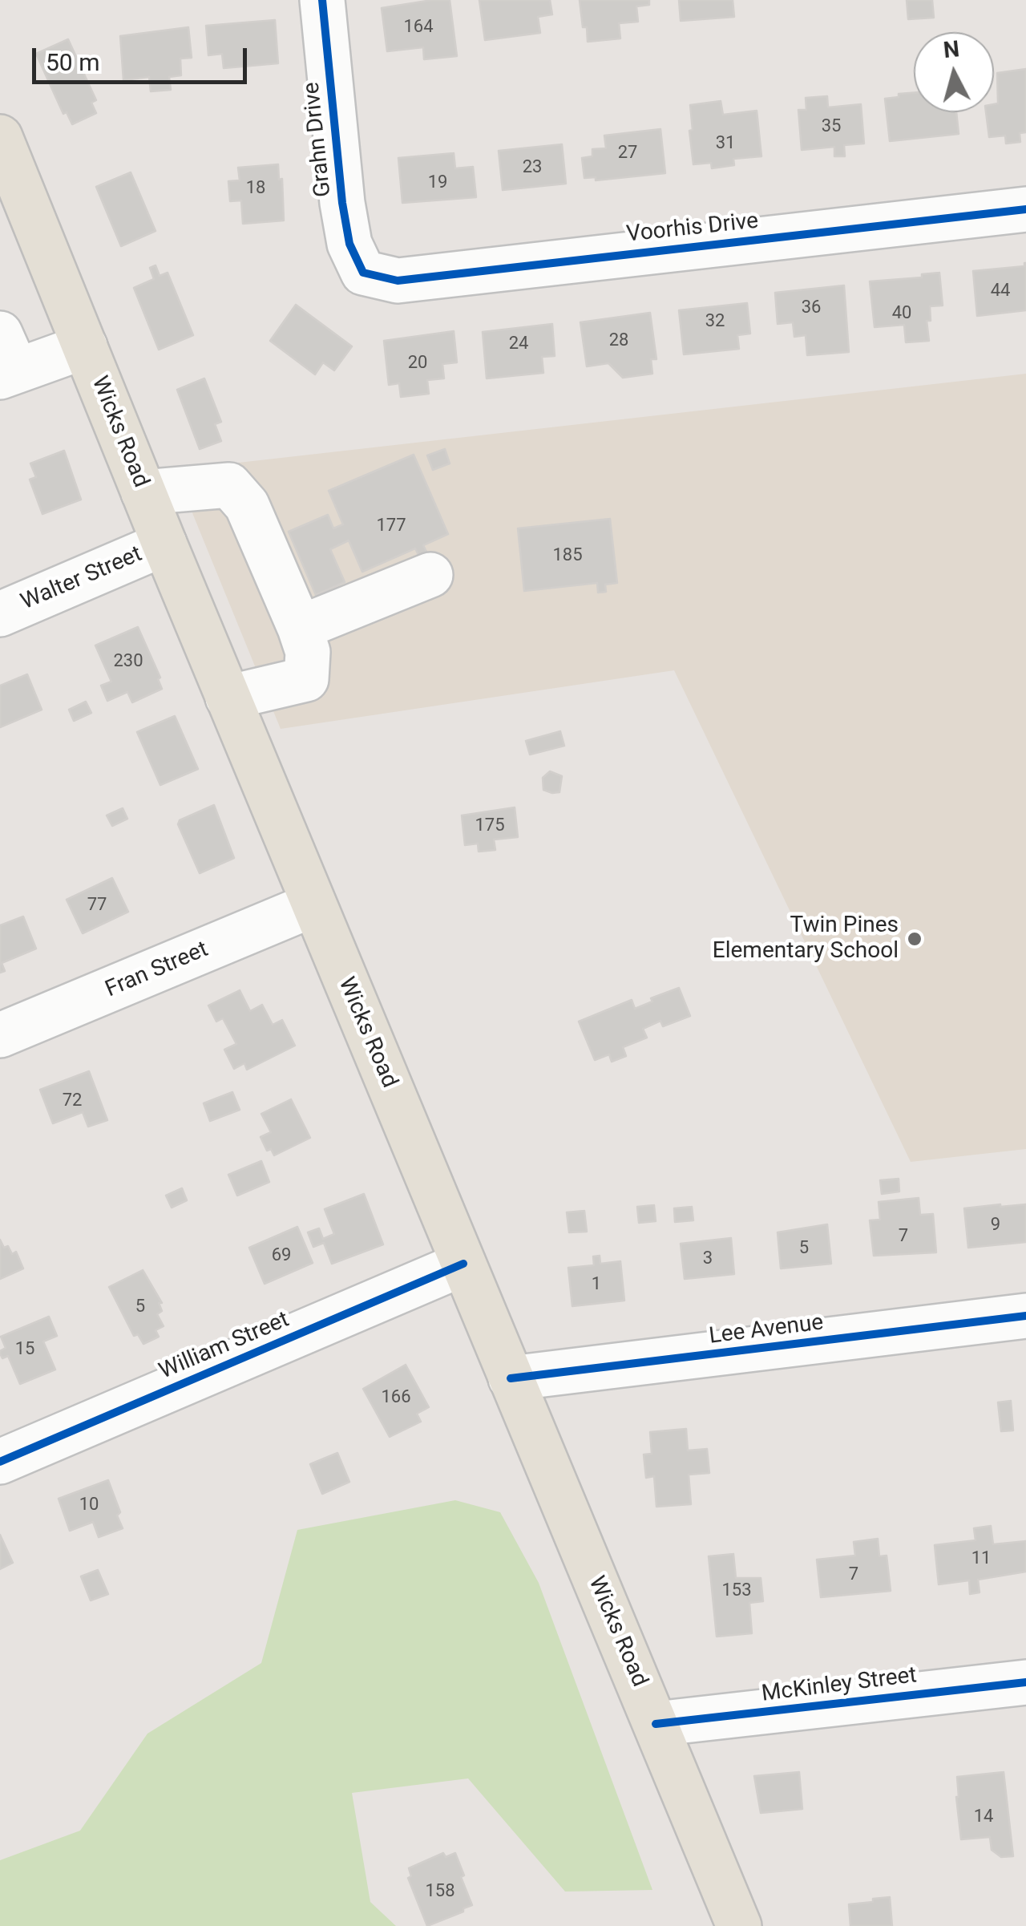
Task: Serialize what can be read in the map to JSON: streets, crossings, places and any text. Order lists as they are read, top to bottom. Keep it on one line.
{"streets":{"main road":["Wicks Road"],"street":["Grahn Drive","Voorhis Drive","Walter Street","Fran Street","Lee Avenue","William Street","McKinley Street"]},"crossings":[["Grahn Drive","Voorhis Drive"],["Wicks Road","Walter Street"],["Wicks Road","Fran Street"],["Wicks Road","Lee Avenue"],["Wicks Road","William Street"],["Wicks Road","McKinley Street"]],"places":["Twin Pines Elementary School"],"house_numbers":["164","35","31","27","23","19","18","44","36","40","32","28","24","20","177","185","230","175","77","72","9","7","5","69","3","1","5","15","166","10","11","7","153","14","158"],"scale_bar":"50 m","north":"top"}
